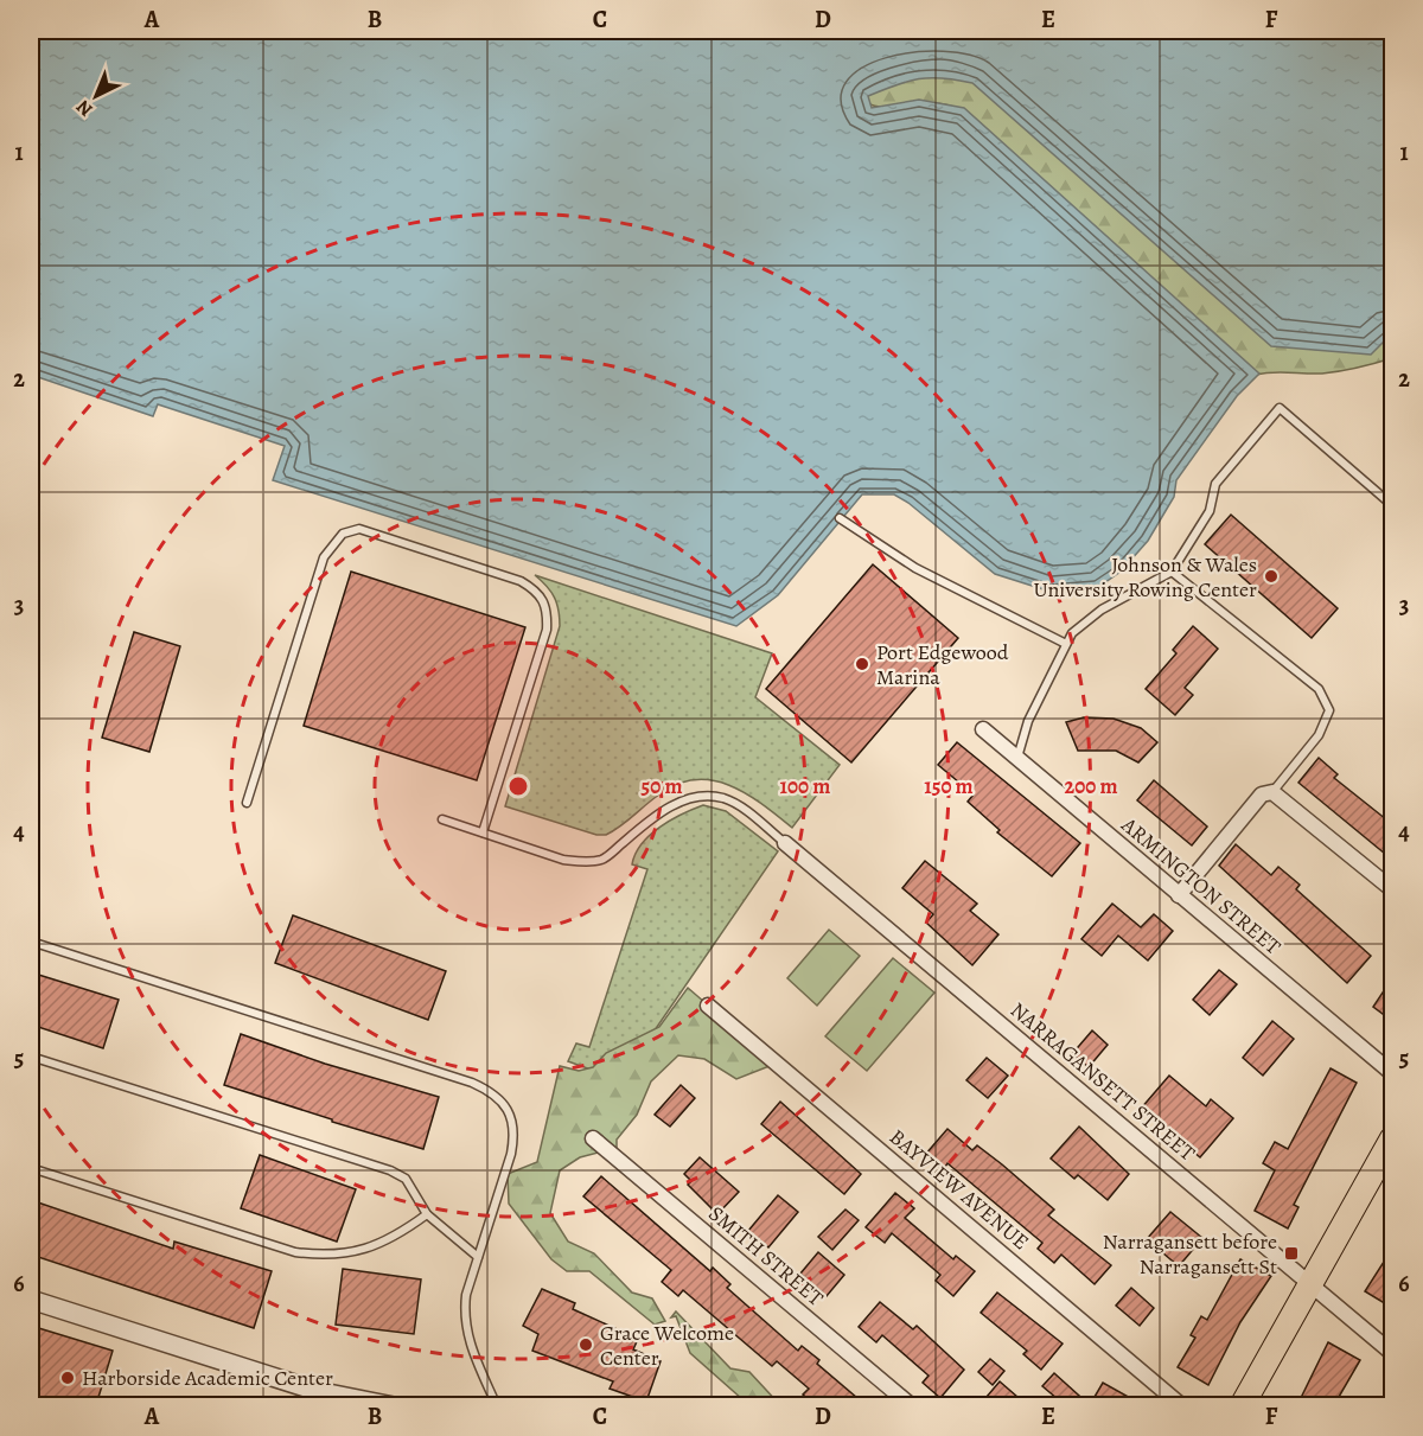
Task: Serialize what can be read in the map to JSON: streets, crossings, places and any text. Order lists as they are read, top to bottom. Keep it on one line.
{"streets":{"street":["ARMINGTON STREET","NARRAGANSETT STREET","BAYVIEW AVENUE","SMITH STREET"]},"places":{"other":["Johnson & Wales University Rowing Center","Port Edgewood Marina","Grace Welcome Center","Harborside Academic Center"],"transit":["Narragansett before Narragansett St"]},"north":"bottom left","grid":{"columns":["A","B","C","D","E","F"],"rows":["1","2","3","4","5","6"]},"rings":["50 m","100 m","150 m","200 m"]}
